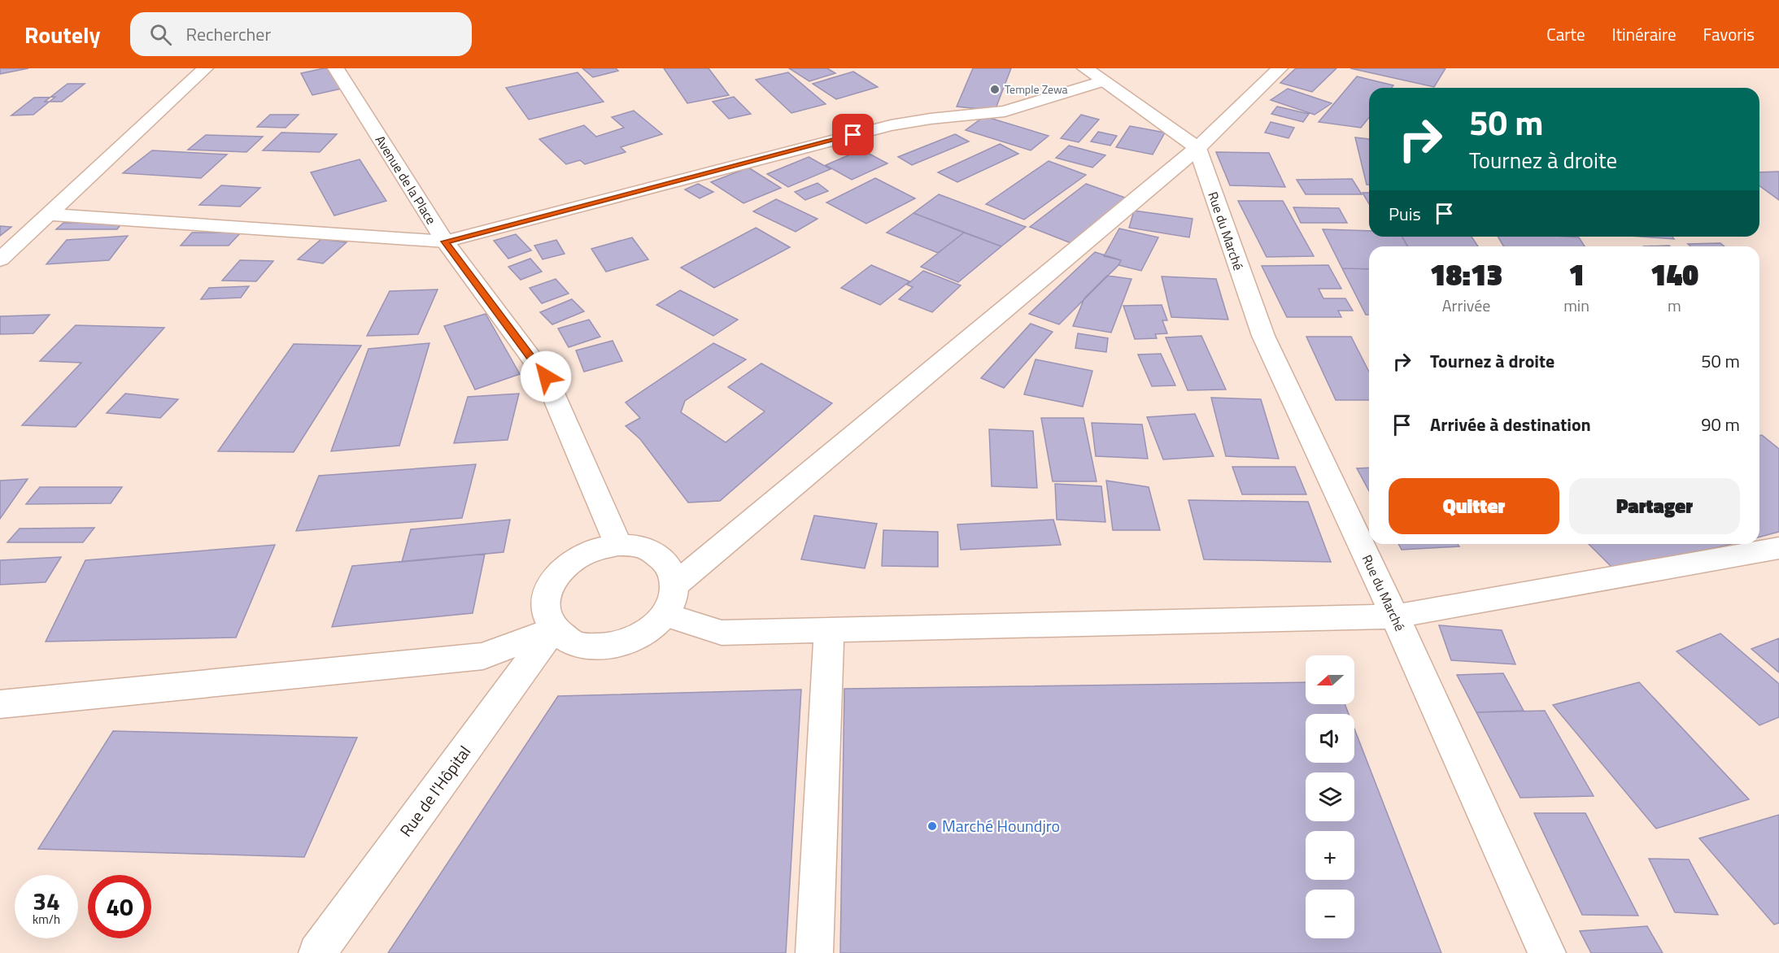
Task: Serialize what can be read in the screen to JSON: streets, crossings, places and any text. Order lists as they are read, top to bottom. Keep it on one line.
{"streets":{"street":["Avenue de la Place","Rue du Marché","Rue de l'Hôpital"]},"crossings":[["Avenue de la Place","Rue de l'Hôpital"]],"places":["Temple Zewa","Marché Houndjro"],"north":"left","page":{"header":"Routely","search":"Rechercher","nav":["Carte","Itinéraire","Favoris"],"turn":["50 m","Tournez à droite"],"then":"Puis","eta":["18:13","Arrivée","1","min","140","m"],"list":[{"name":"Tournez à droite","value":"50 m"},{"name":"Arrivée à destination","value":"90 m"}],"buttons":["Quitter","Partager"],"map_buttons":["+","−"],"speed":"34 km/h","limit":"40"}}
